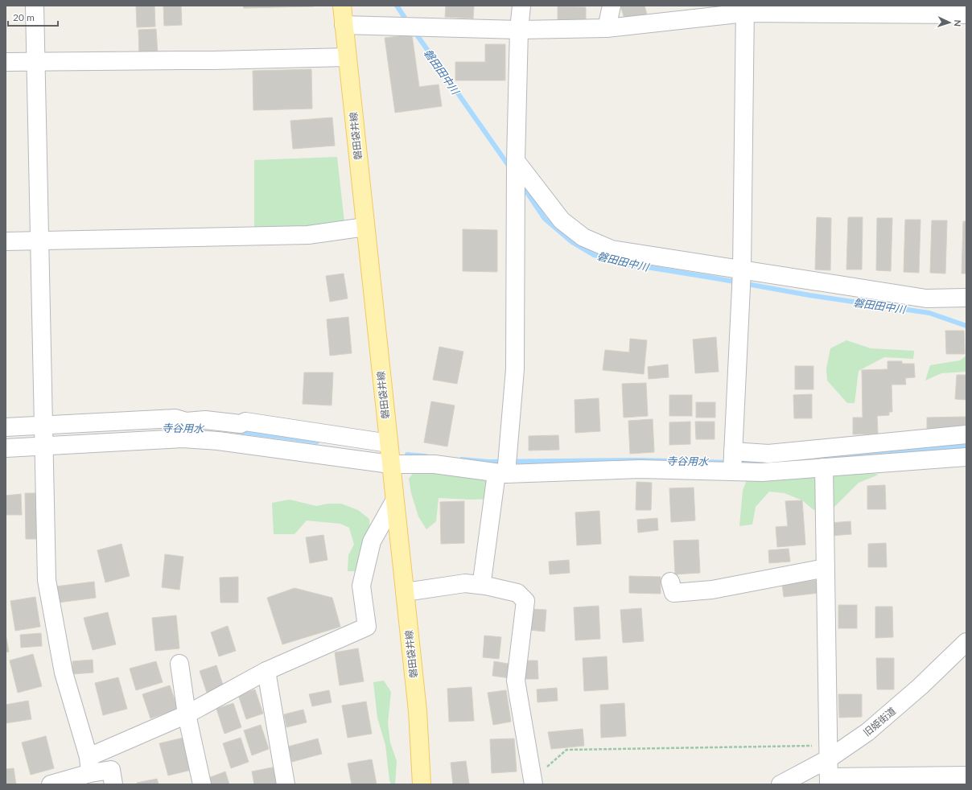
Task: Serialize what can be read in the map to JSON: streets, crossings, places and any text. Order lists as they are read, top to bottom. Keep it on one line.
{"streets":{"main road":["磐田袋井線"],"street":["旧姫街道"]},"water":["磐田田中川","寺谷用水"],"scale_bar":"20 m","north":"right"}
